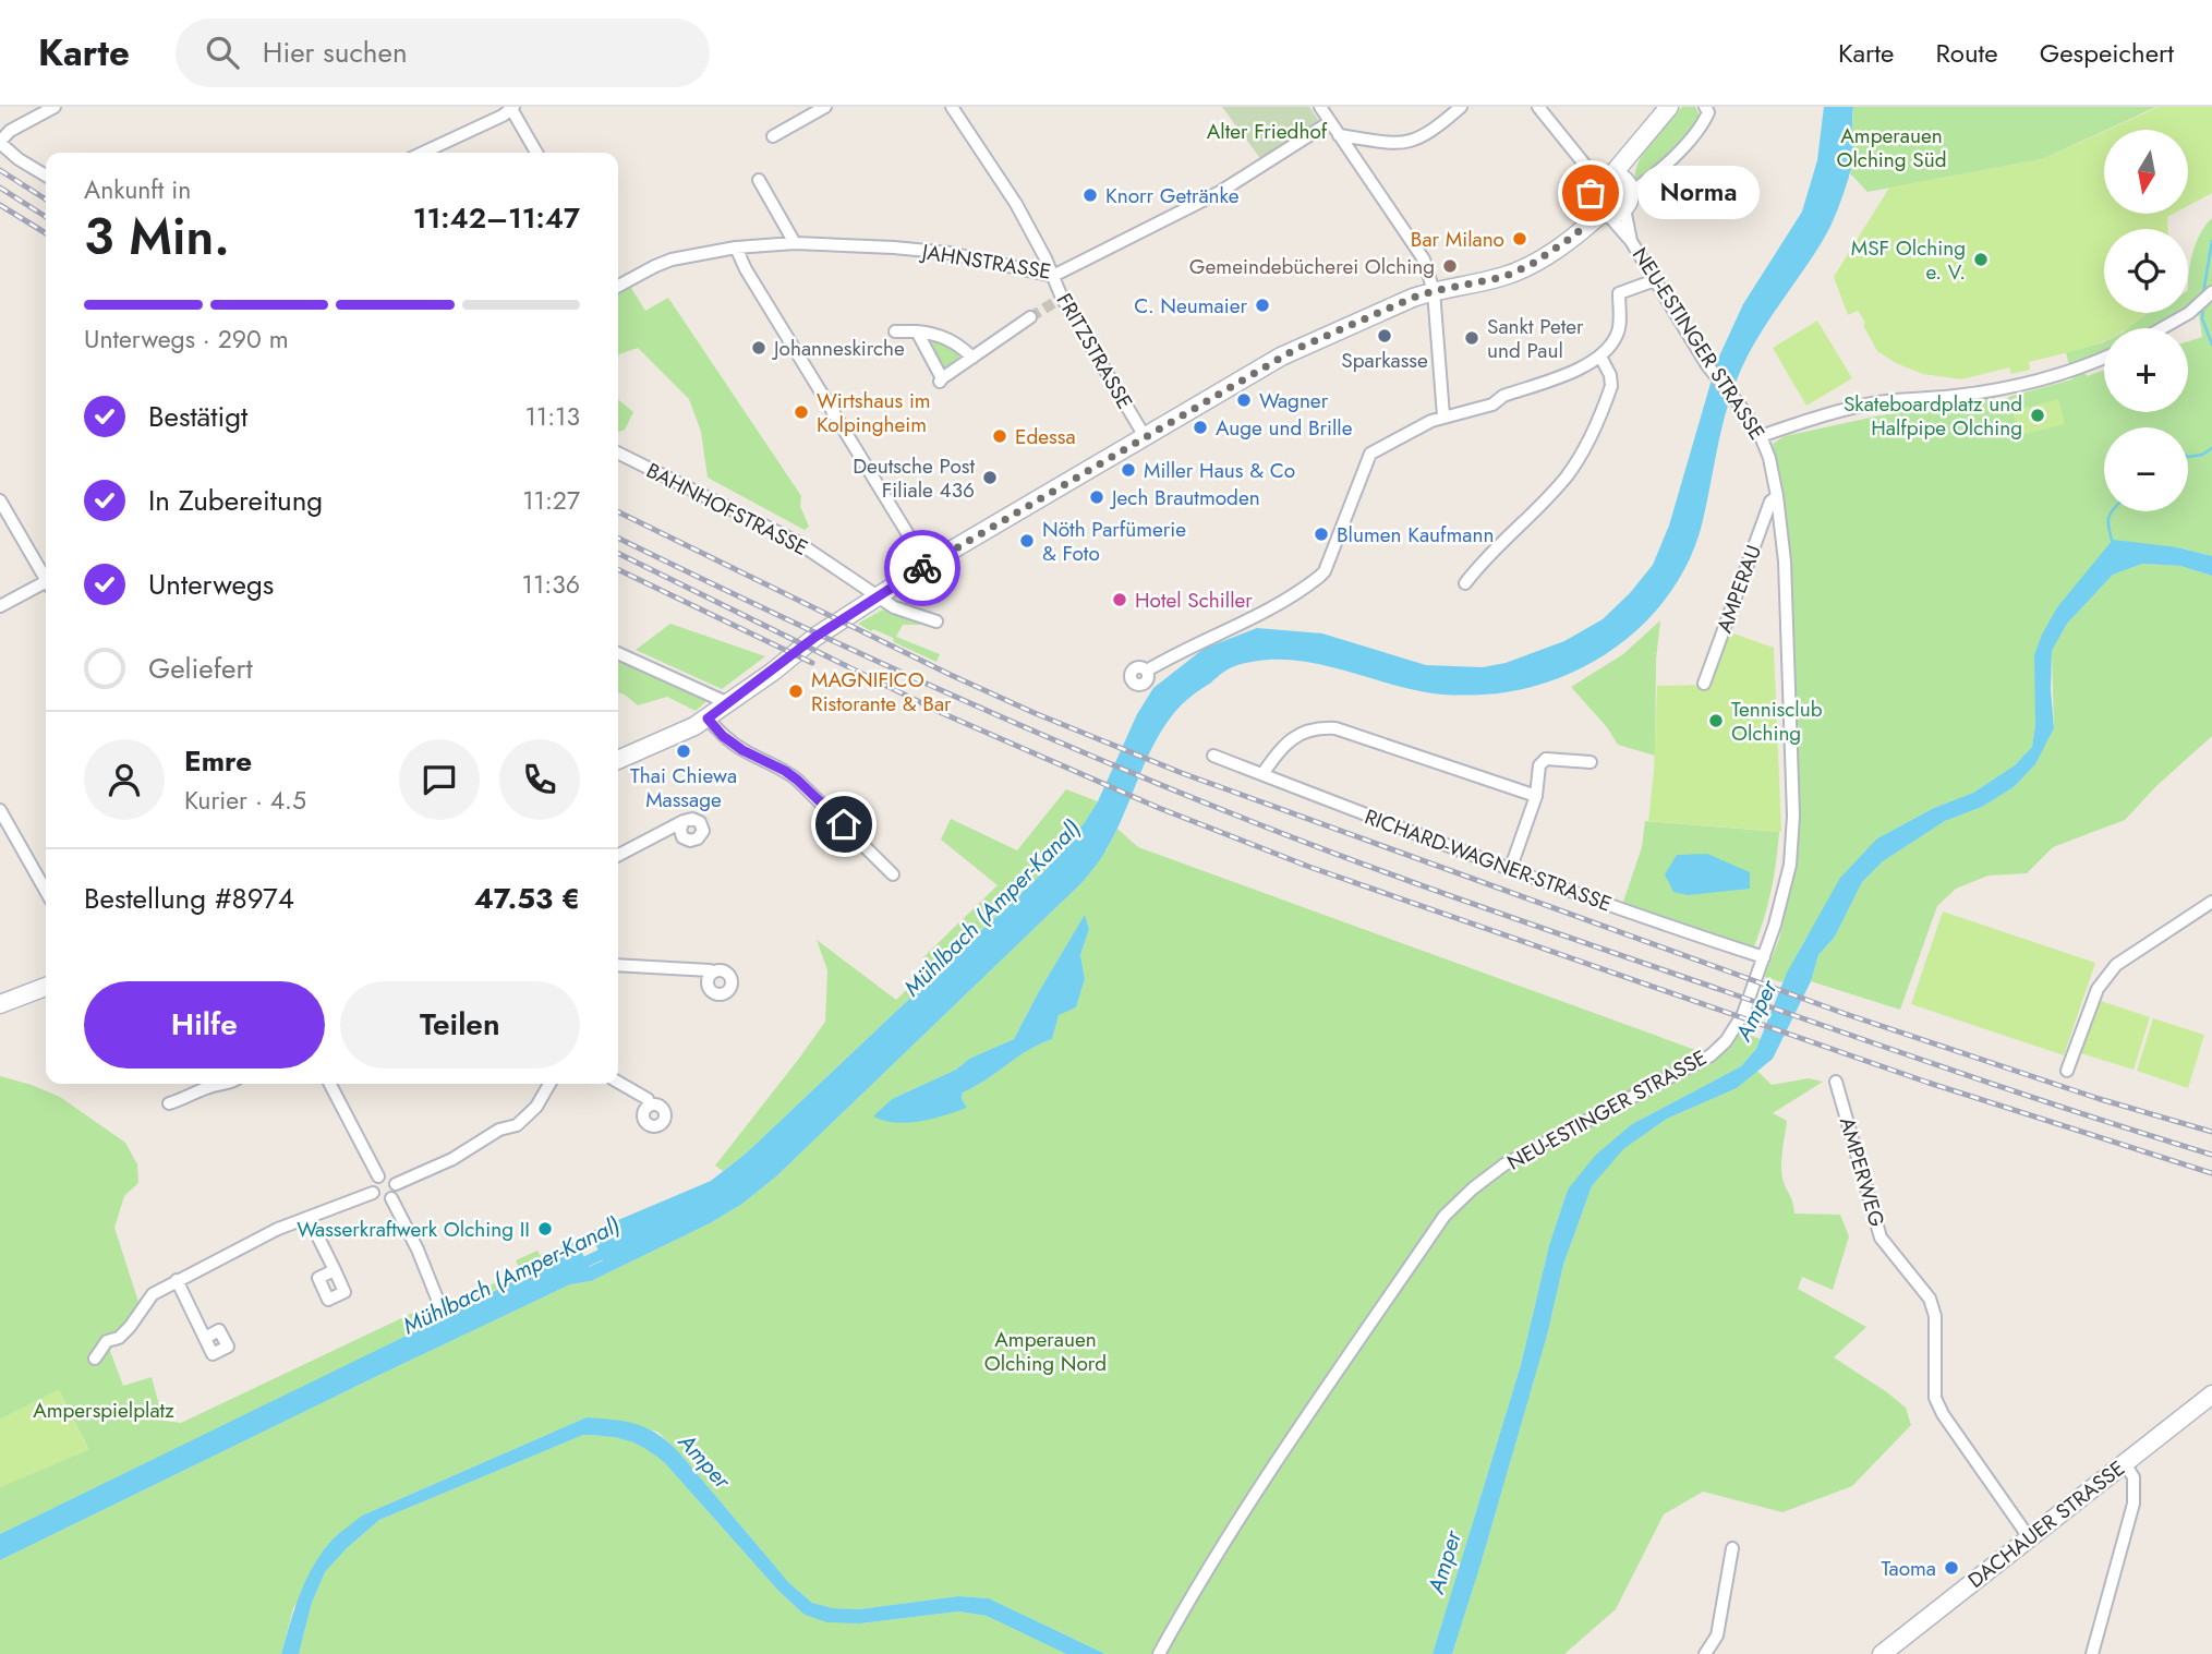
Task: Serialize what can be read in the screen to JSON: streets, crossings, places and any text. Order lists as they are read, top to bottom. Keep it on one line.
{"streets":{"street":["JAHNSTRASSE","NEU-ESTINGER STRASSE","FRITZSTRASSE","BAHNHOFSTRASSE","AMPERAU","RICHARD-WAGNER-STRASSE","AMPERWEG","DACHAUER STRASSE"]},"crossings":[["JAHNSTRASSE","FRITZSTRASSE"],["NEU-ESTINGER STRASSE","AMPERAU"],["NEU-ESTINGER STRASSE","RICHARD-WAGNER-STRASSE"],["AMPERWEG","DACHAUER STRASSE"]],"water":["Mühlbach (Amper-Kanal)","Amper"],"parks":["Alter Friedhof","Amperauen Olching Süd","Amperauen Olching Nord","Amperspielplatz"],"places":["Norma","Knorr Getränke","Bar Milano","MSF Olching e. V.","Gemeindebücherei Olching","C. Neumaier","Sparkasse","Sankt Peter und Paul","Johanneskirche","Wagner","Wirtshaus im Kolpingheim","Skateboardplatz und Halfpipe Olching","Auge und Brille","Edessa","Miller Haus & Co","Deutsche Post Filiale 436","Jech Brautmoden","Blumen Kaufmann","Nöth Parfümerie & Foto","Hotel Schiller","MAGNIFICO Ristorante & Bar","Tennisclub Olching","Thai Chiewa Massage","Wasserkraftwerk Olching II","Taoma"],"north":"bottom","page":{"header":"Karte","search":"Hier suchen","nav":["Karte","Route","Gespeichert"],"map_buttons":["+","−"],"heading":["3 Min.","Ankunft in","11:42–11:47"],"panel":["Emre","Kurier · 4.5","Bestellung #8974","47.53 €"],"bubble":"Norma","bar":"Unterwegs · 290 m","list":[["Bestätigt","11:13"],["In Zubereitung","11:27"],["Unterwegs","11:36"],"Geliefert"],"buttons":["Hilfe","Teilen"]}}
